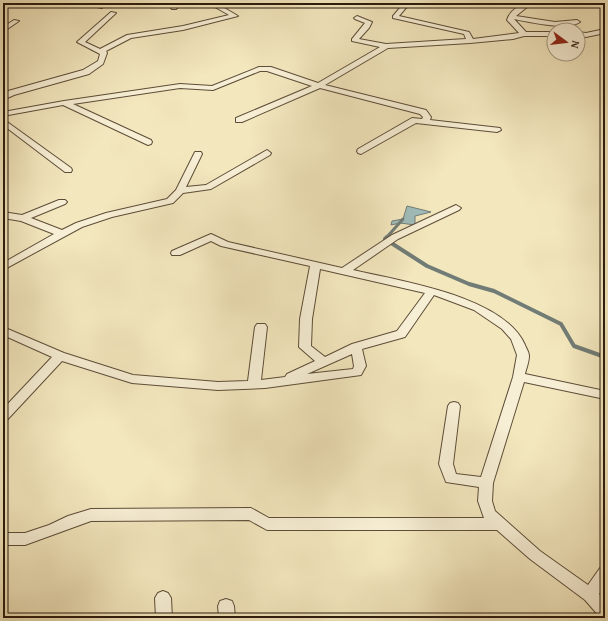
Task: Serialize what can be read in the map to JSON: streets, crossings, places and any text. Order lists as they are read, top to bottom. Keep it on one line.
{"north":"right"}
